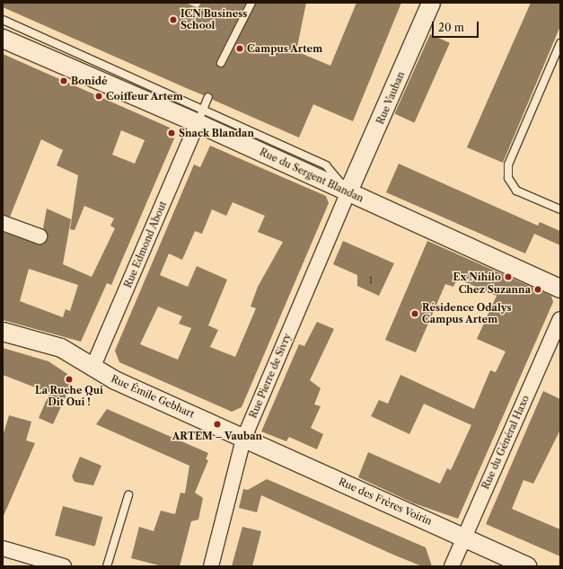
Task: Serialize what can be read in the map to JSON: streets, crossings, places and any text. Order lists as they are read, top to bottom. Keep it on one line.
{"streets":{"street":["Rue Vauban","Rue du Sergent Blandan","Rue Edmond About","Rue Pierre de Sivry","Rue Émile Gebhart","Rue du Général Haxo","Rue des Frères Voirin"]},"crossings":[["Rue Vauban","Rue du Sergent Blandan"],["Rue Vauban","Rue Pierre de Sivry"],["Rue du Sergent Blandan","Rue Edmond About"],["Rue du Sergent Blandan","Rue Pierre de Sivry"],["Rue Edmond About","Rue Émile Gebhart"],["Rue Pierre de Sivry","Rue Émile Gebhart"],["Rue Pierre de Sivry","Rue des Frères Voirin"],["Rue Émile Gebhart","Rue des Frères Voirin"],["Rue du Général Haxo","Rue des Frères Voirin"]],"places":["ICN Business School","Campus Artem","Bonidé","Coiffeur Artem","Snack Blandan","Ex Nihilo","Chez Suzanna","Résidence Odalys Campus Artem","La Ruche Qui Dit Oui !","ARTEM – Vauban"],"house_numbers":["1"],"scale_bar":"20 m"}
